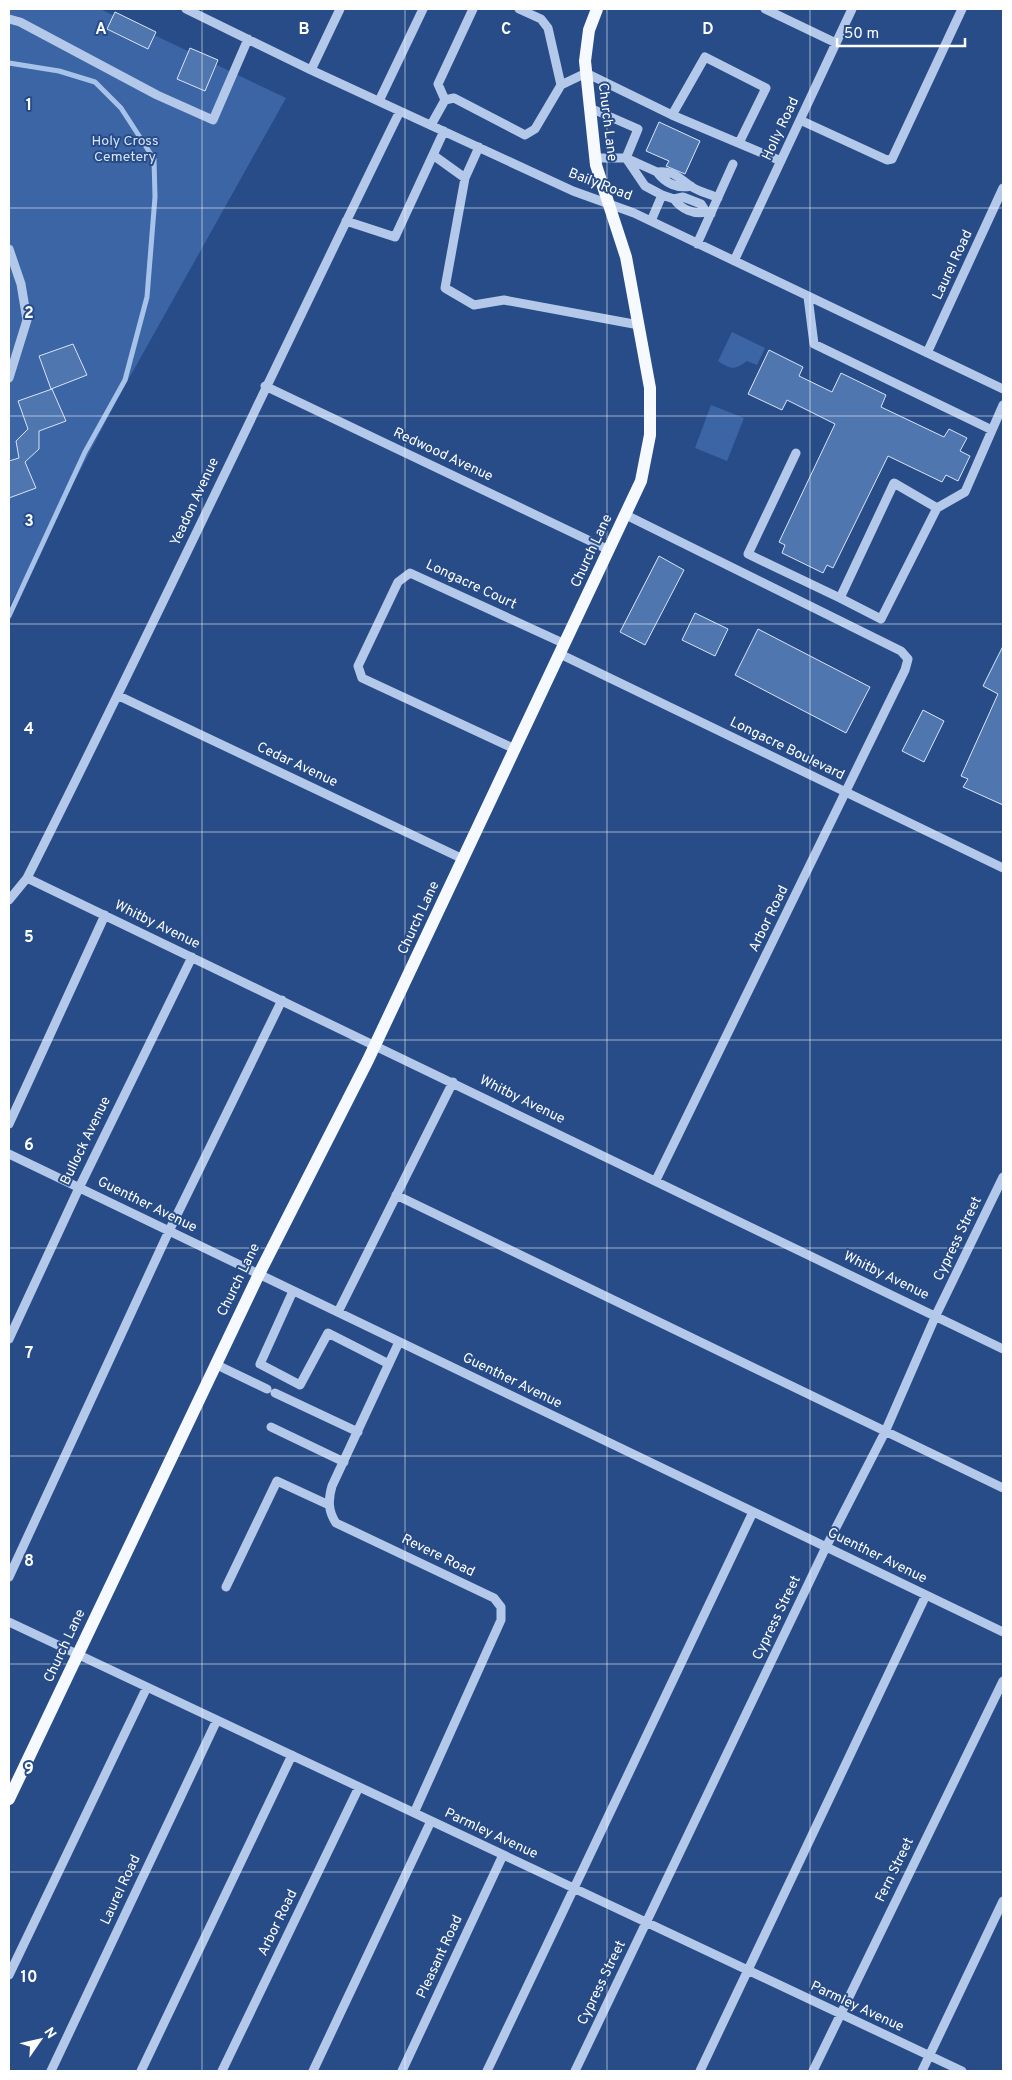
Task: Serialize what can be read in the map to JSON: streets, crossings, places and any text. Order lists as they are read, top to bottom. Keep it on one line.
{"streets":{"main road":["Church Lane"],"street":["Holly Road","Baily Road","Laurel Road","Redwood Avenue","Yeadon Avenue","Longacre Court","Longacre Boulevard","Cedar Avenue","Arbor Road","Whitby Avenue","Bullock Avenue","Guenther Avenue","Cypress Street","Revere Road","Parmley Avenue","Fern Street","Pleasant Road"]},"crossings":[["Church Lane","Baily Road"],["Church Lane","Redwood Avenue"],["Church Lane","Longacre Court"],["Church Lane","Longacre Boulevard"],["Church Lane","Cedar Avenue"],["Church Lane","Arbor Road"],["Church Lane","Whitby Avenue"],["Church Lane","Guenther Avenue"],["Church Lane","Parmley Avenue"],["Holly Road","Baily Road"],["Baily Road","Laurel Road"],["Baily Road","Yeadon Avenue"],["Laurel Road","Parmley Avenue"],["Redwood Avenue","Yeadon Avenue"],["Yeadon Avenue","Cedar Avenue"],["Yeadon Avenue","Whitby Avenue"],["Longacre Court","Longacre Boulevard"],["Longacre Boulevard","Arbor Road"],["Arbor Road","Whitby Avenue"],["Arbor Road","Parmley Avenue"],["Whitby Avenue","Bullock Avenue"],["Whitby Avenue","Cypress Street"],["Bullock Avenue","Guenther Avenue"],["Guenther Avenue","Cypress Street"],["Cypress Street","Parmley Avenue"],["Revere Road","Parmley Avenue"],["Parmley Avenue","Fern Street"],["Parmley Avenue","Pleasant Road"]],"parks":["Holy Cross Cemetery"],"scale_bar":"50 m","north":"top right","grid":{"columns":["A","B","C","D"],"rows":["1","2","3","4","5","6","7","8","9","10"]}}
